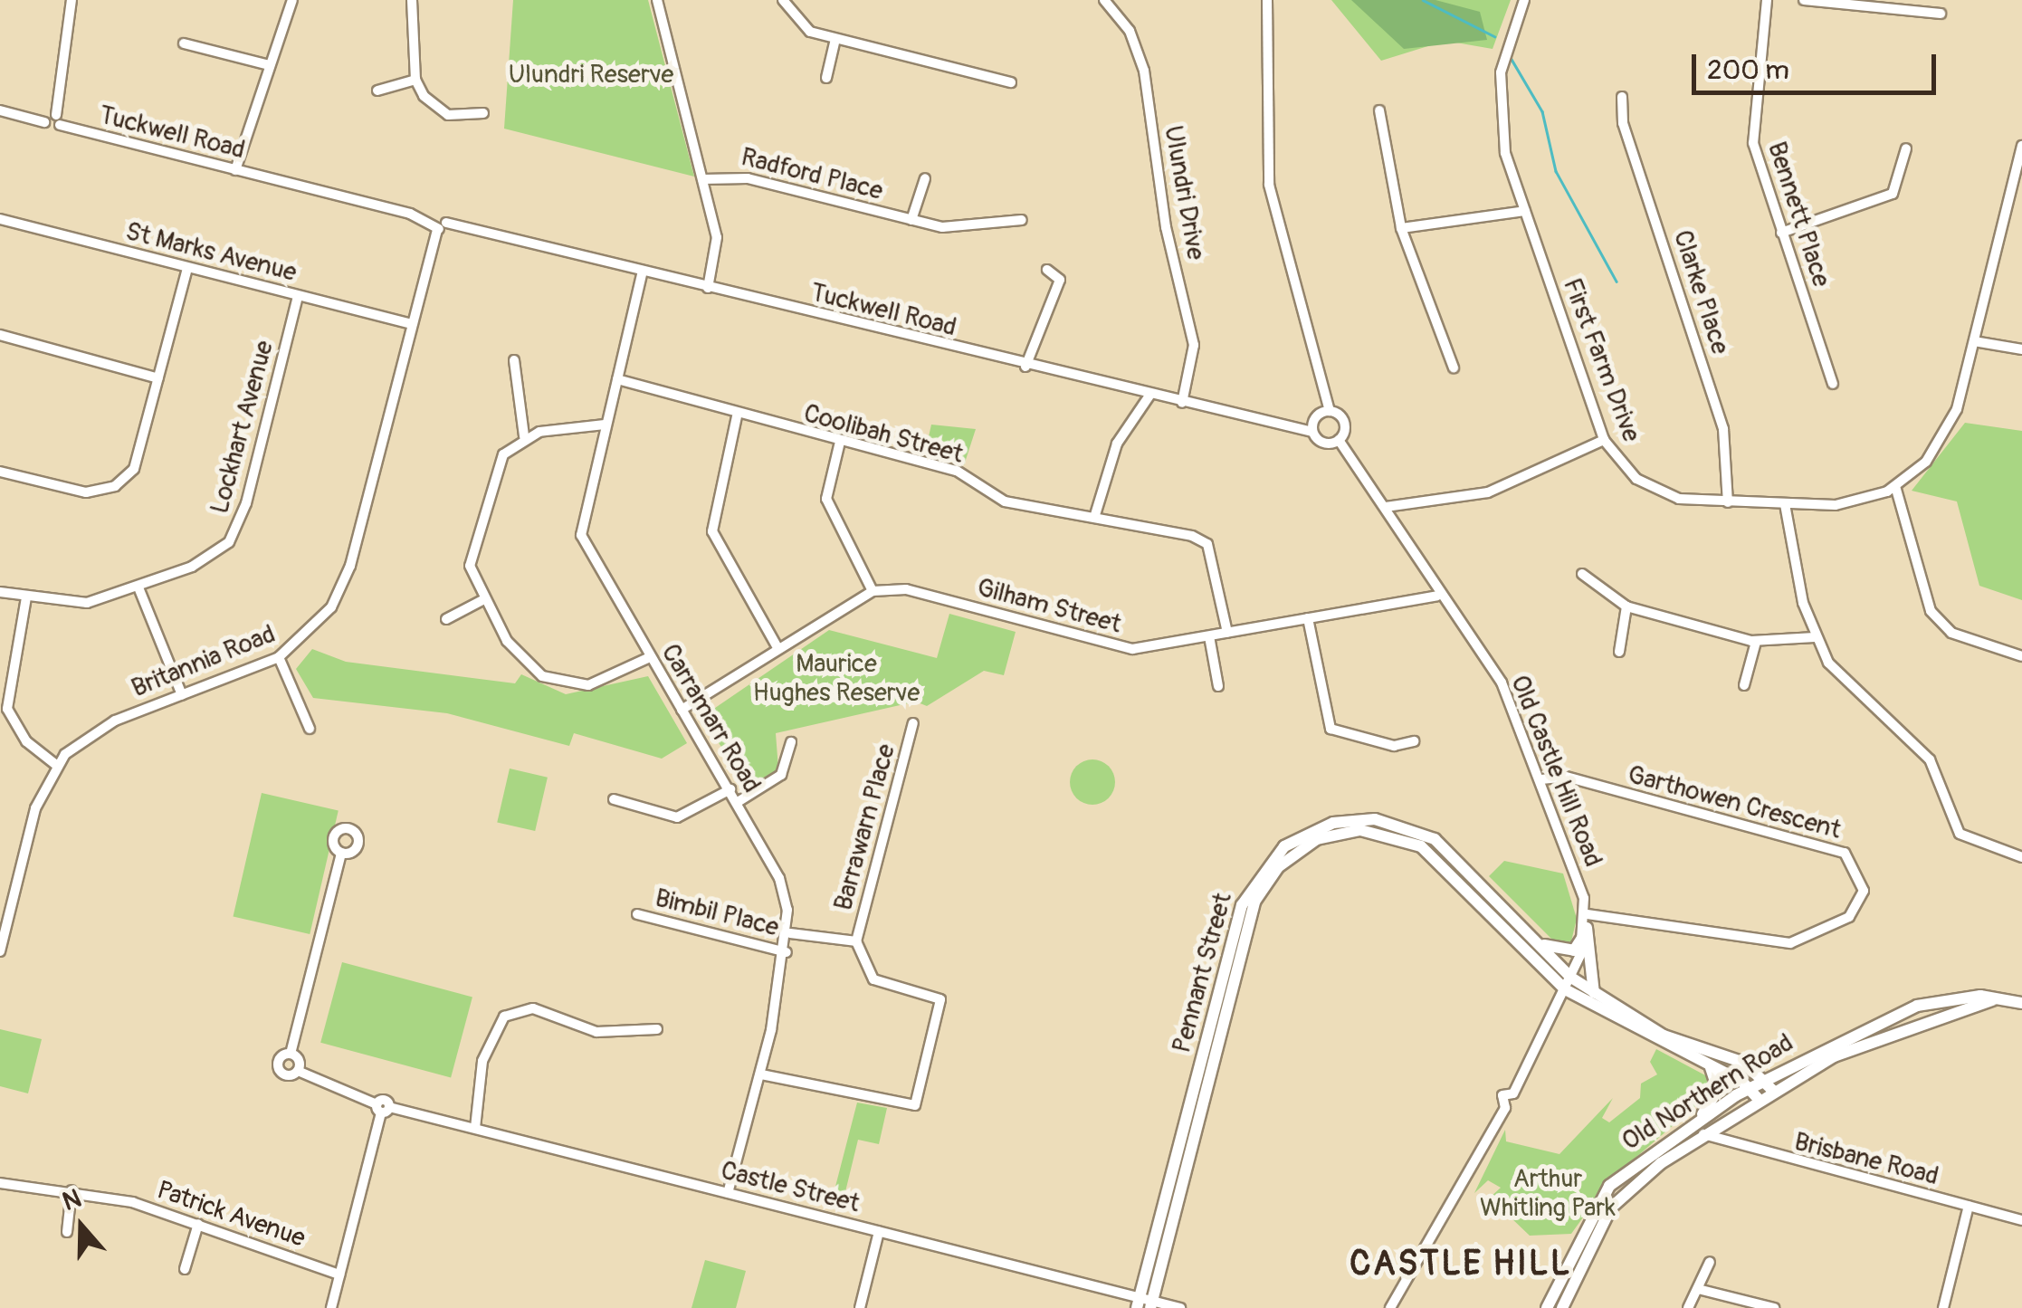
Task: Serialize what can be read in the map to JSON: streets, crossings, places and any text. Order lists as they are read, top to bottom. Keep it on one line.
{"streets":{"main road":["Pennant Street","Old Northern Road"],"street":["Tuckwell Road","Radford Place","Ulundri Drive","Bennett Place","St Marks Avenue","Clarke Place","First Farm Drive","Lockhart Avenue","Coolibah Street","Gilham Street","Britannia Road","Carramarr Road","Old Castle Hill Road","Garthowen Crescent","Barrawarn Place","Bimbil Place","Brisbane Road","Castle Street","Patrick Avenue"]},"crossings":[["Tuckwell Road","Ulundri Drive"],["Tuckwell Road","Britannia Road"],["Tuckwell Road","Carramarr Road"],["Tuckwell Road","Old Castle Hill Road"],["St Marks Avenue","Lockhart Avenue"],["St Marks Avenue","Britannia Road"],["Clarke Place","First Farm Drive"],["Coolibah Street","Gilham Street"],["Coolibah Street","Carramarr Road"],["Gilham Street","Old Castle Hill Road"],["Carramarr Road","Bimbil Place"],["Carramarr Road","Castle Street"],["Old Castle Hill Road","Garthowen Crescent"],["Old Castle Hill Road","Pennant Street"],["Pennant Street","Castle Street"],["Old Northern Road","Brisbane Road"]],"districts":["CASTLE HILL"],"parks":["Ulundri Reserve","Maurice Hughes Reserve","Arthur Whitling Park"],"scale_bar":"200 m","north":"top"}
